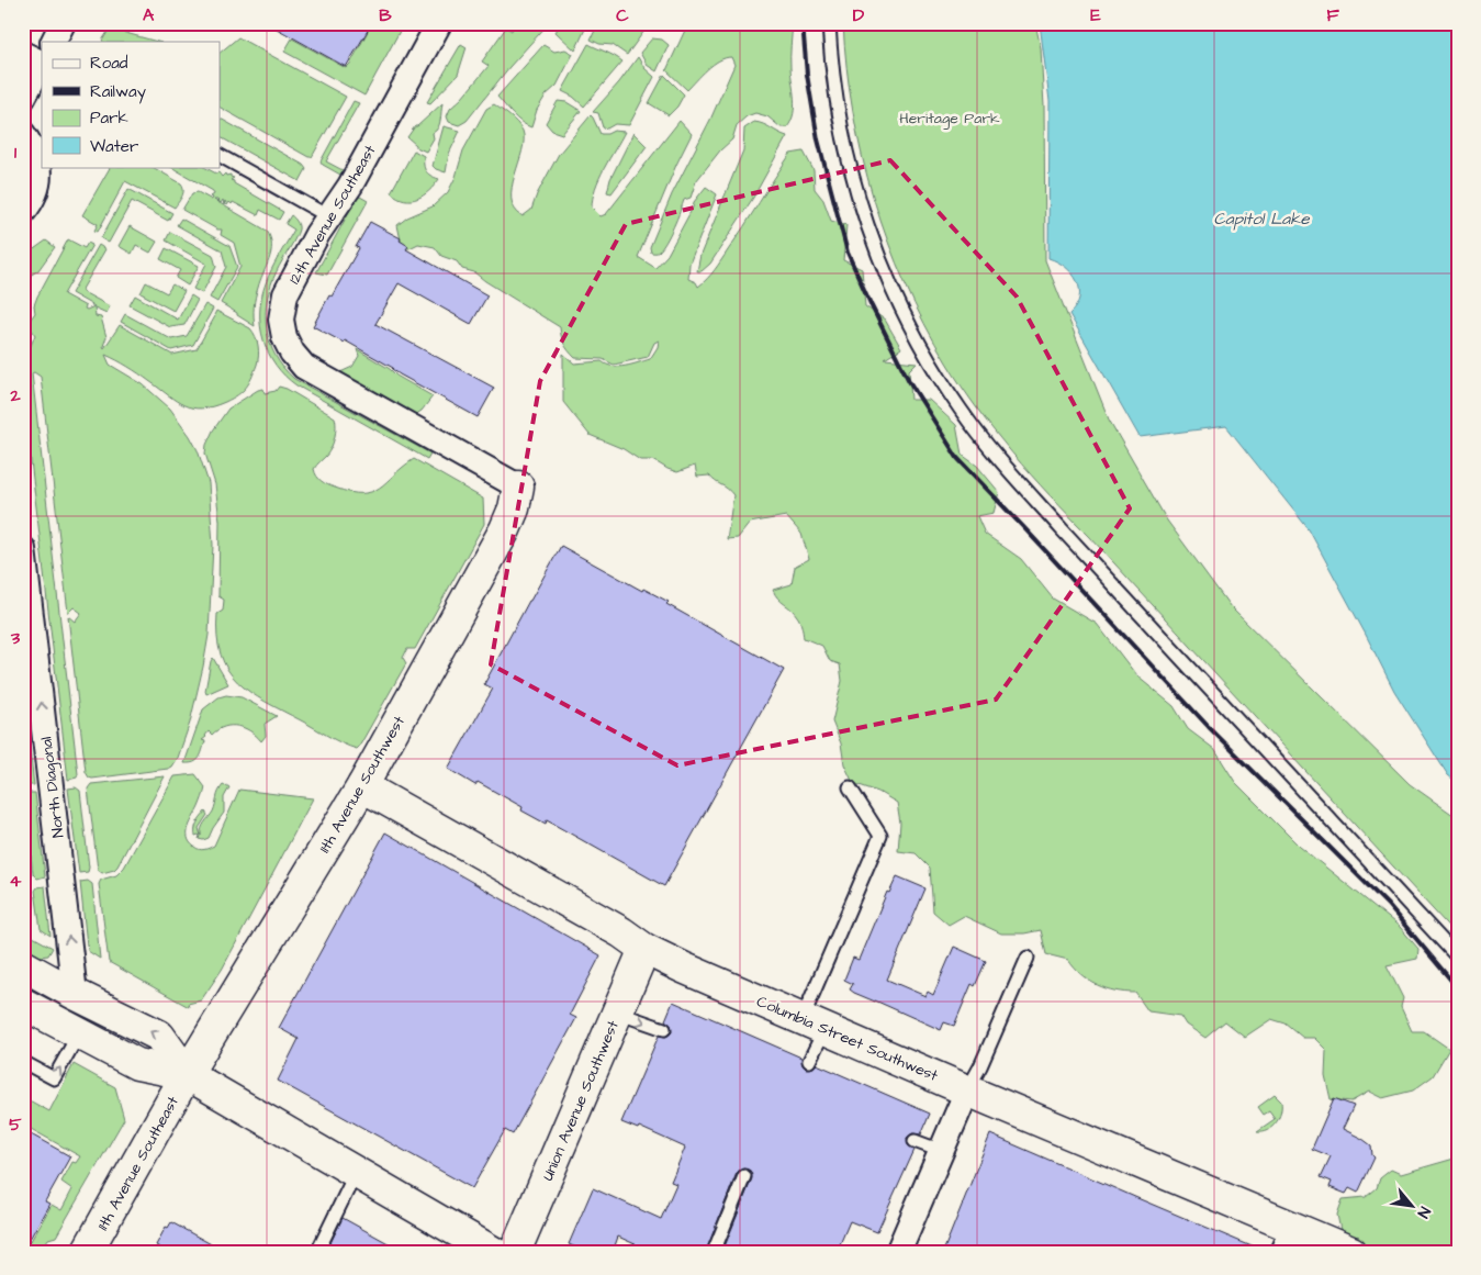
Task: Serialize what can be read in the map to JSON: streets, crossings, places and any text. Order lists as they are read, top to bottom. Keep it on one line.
{"streets":{"street":["12th Avenue Southeast","11th Avenue Southwest","North Diagonal","Columbia Street Southwest","Union Avenue Southwest","11th Avenue Southeast"]},"crossings":[["12th Avenue Southeast","11th Avenue Southwest"],["11th Avenue Southwest","Columbia Street Southwest"],["11th Avenue Southwest","11th Avenue Southeast"],["Columbia Street Southwest","Union Avenue Southwest"]],"one_way":["North Diagonal"],"water":["Capitol Lake"],"parks":["Heritage Park"],"legend":["Road","Railway","Park","Water"],"north":"bottom right","grid":{"columns":["A","B","C","D","E","F"],"rows":["1","2","3","4","5"]}}
